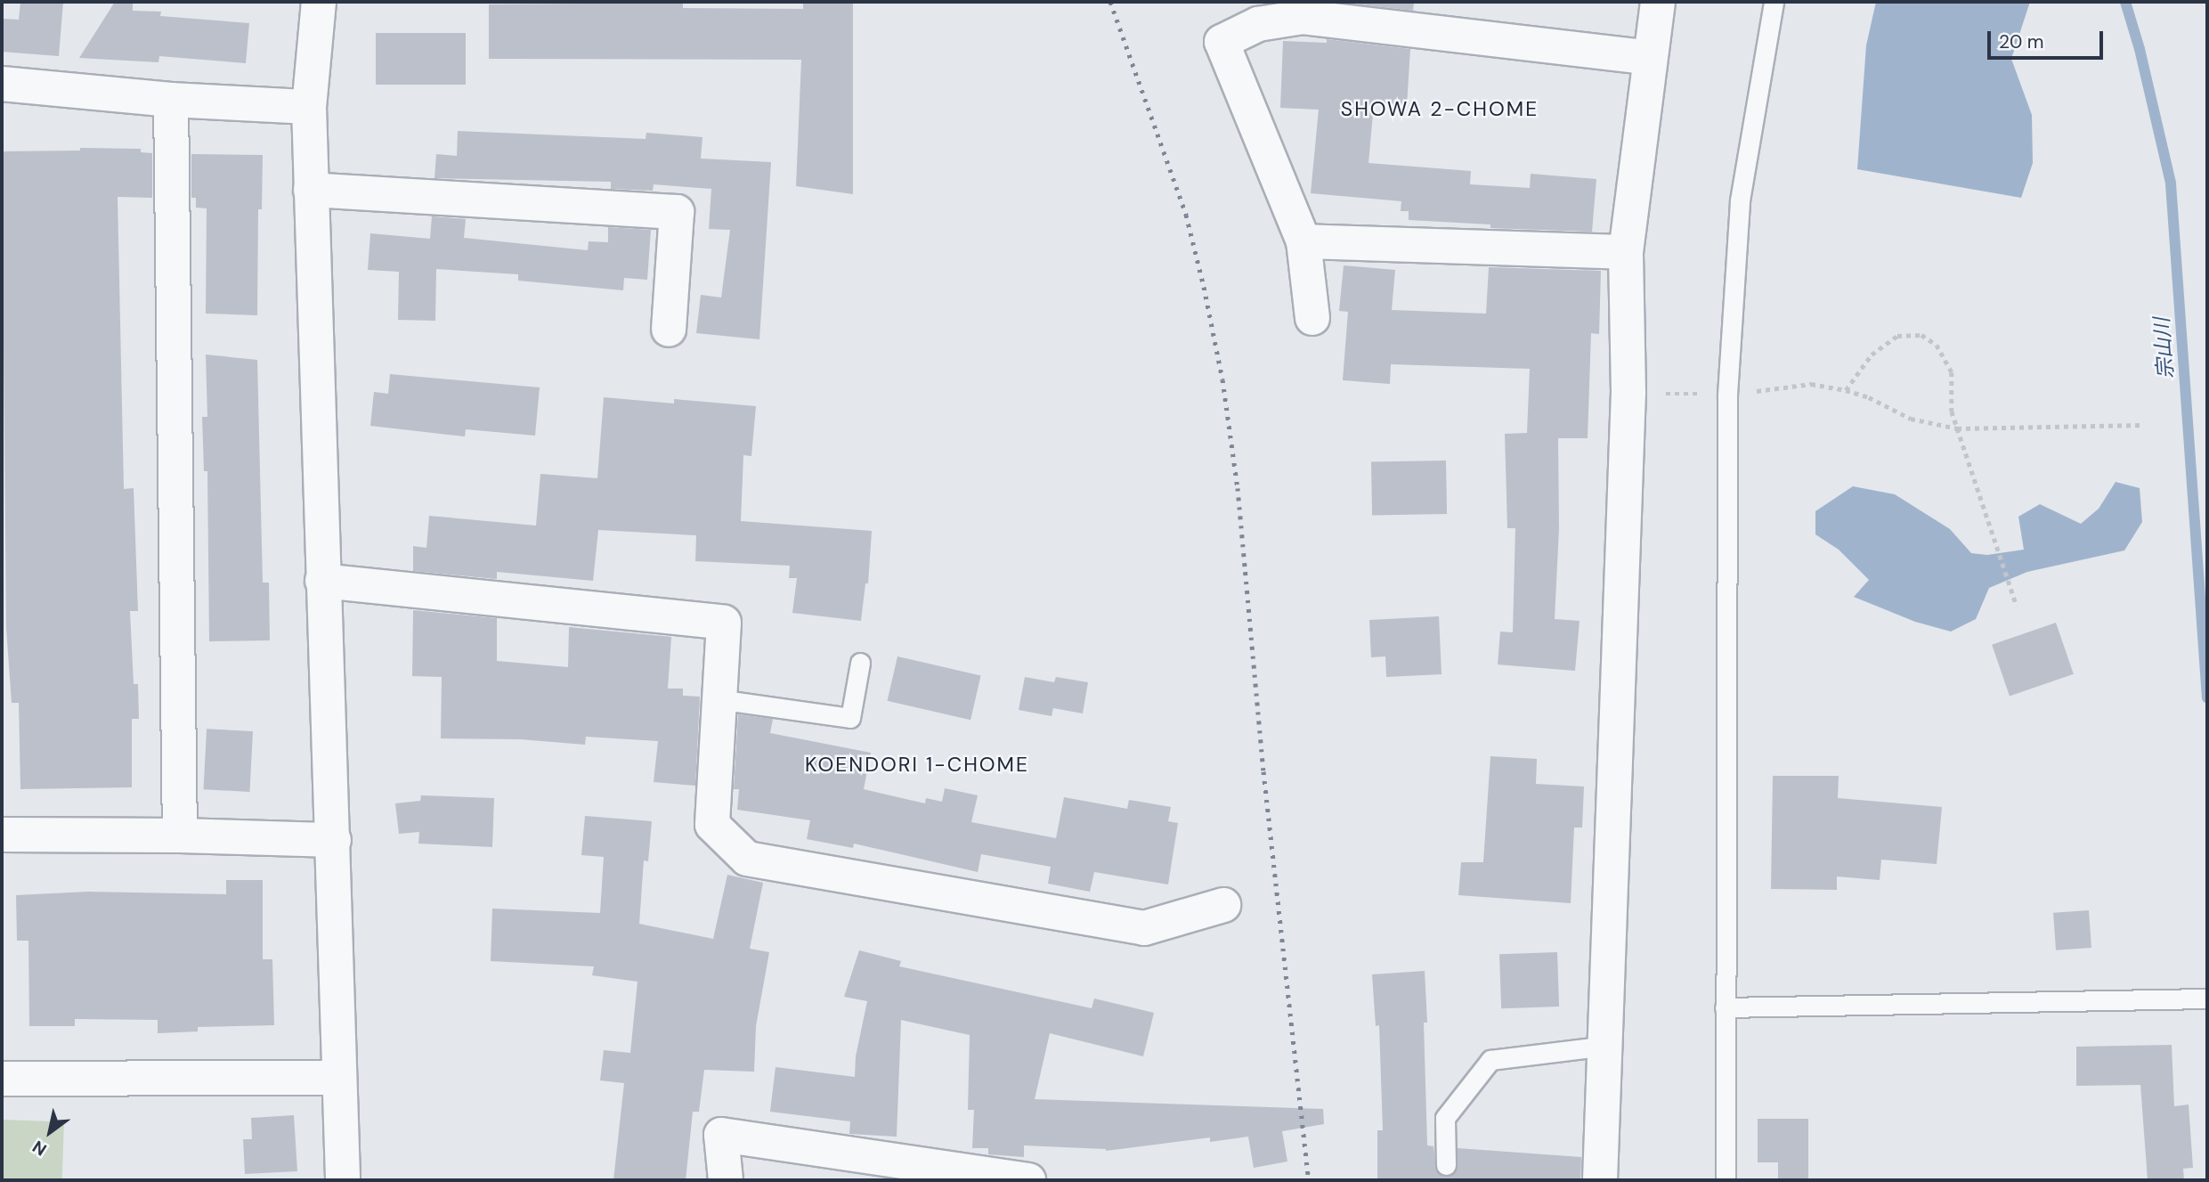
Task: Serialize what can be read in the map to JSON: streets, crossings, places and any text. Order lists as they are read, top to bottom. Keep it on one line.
{"districts":["SHOWA 2-CHOME","KOENDORI 1-CHOME"],"water":["宗山川"],"scale_bar":"20 m","north":"bottom left"}
